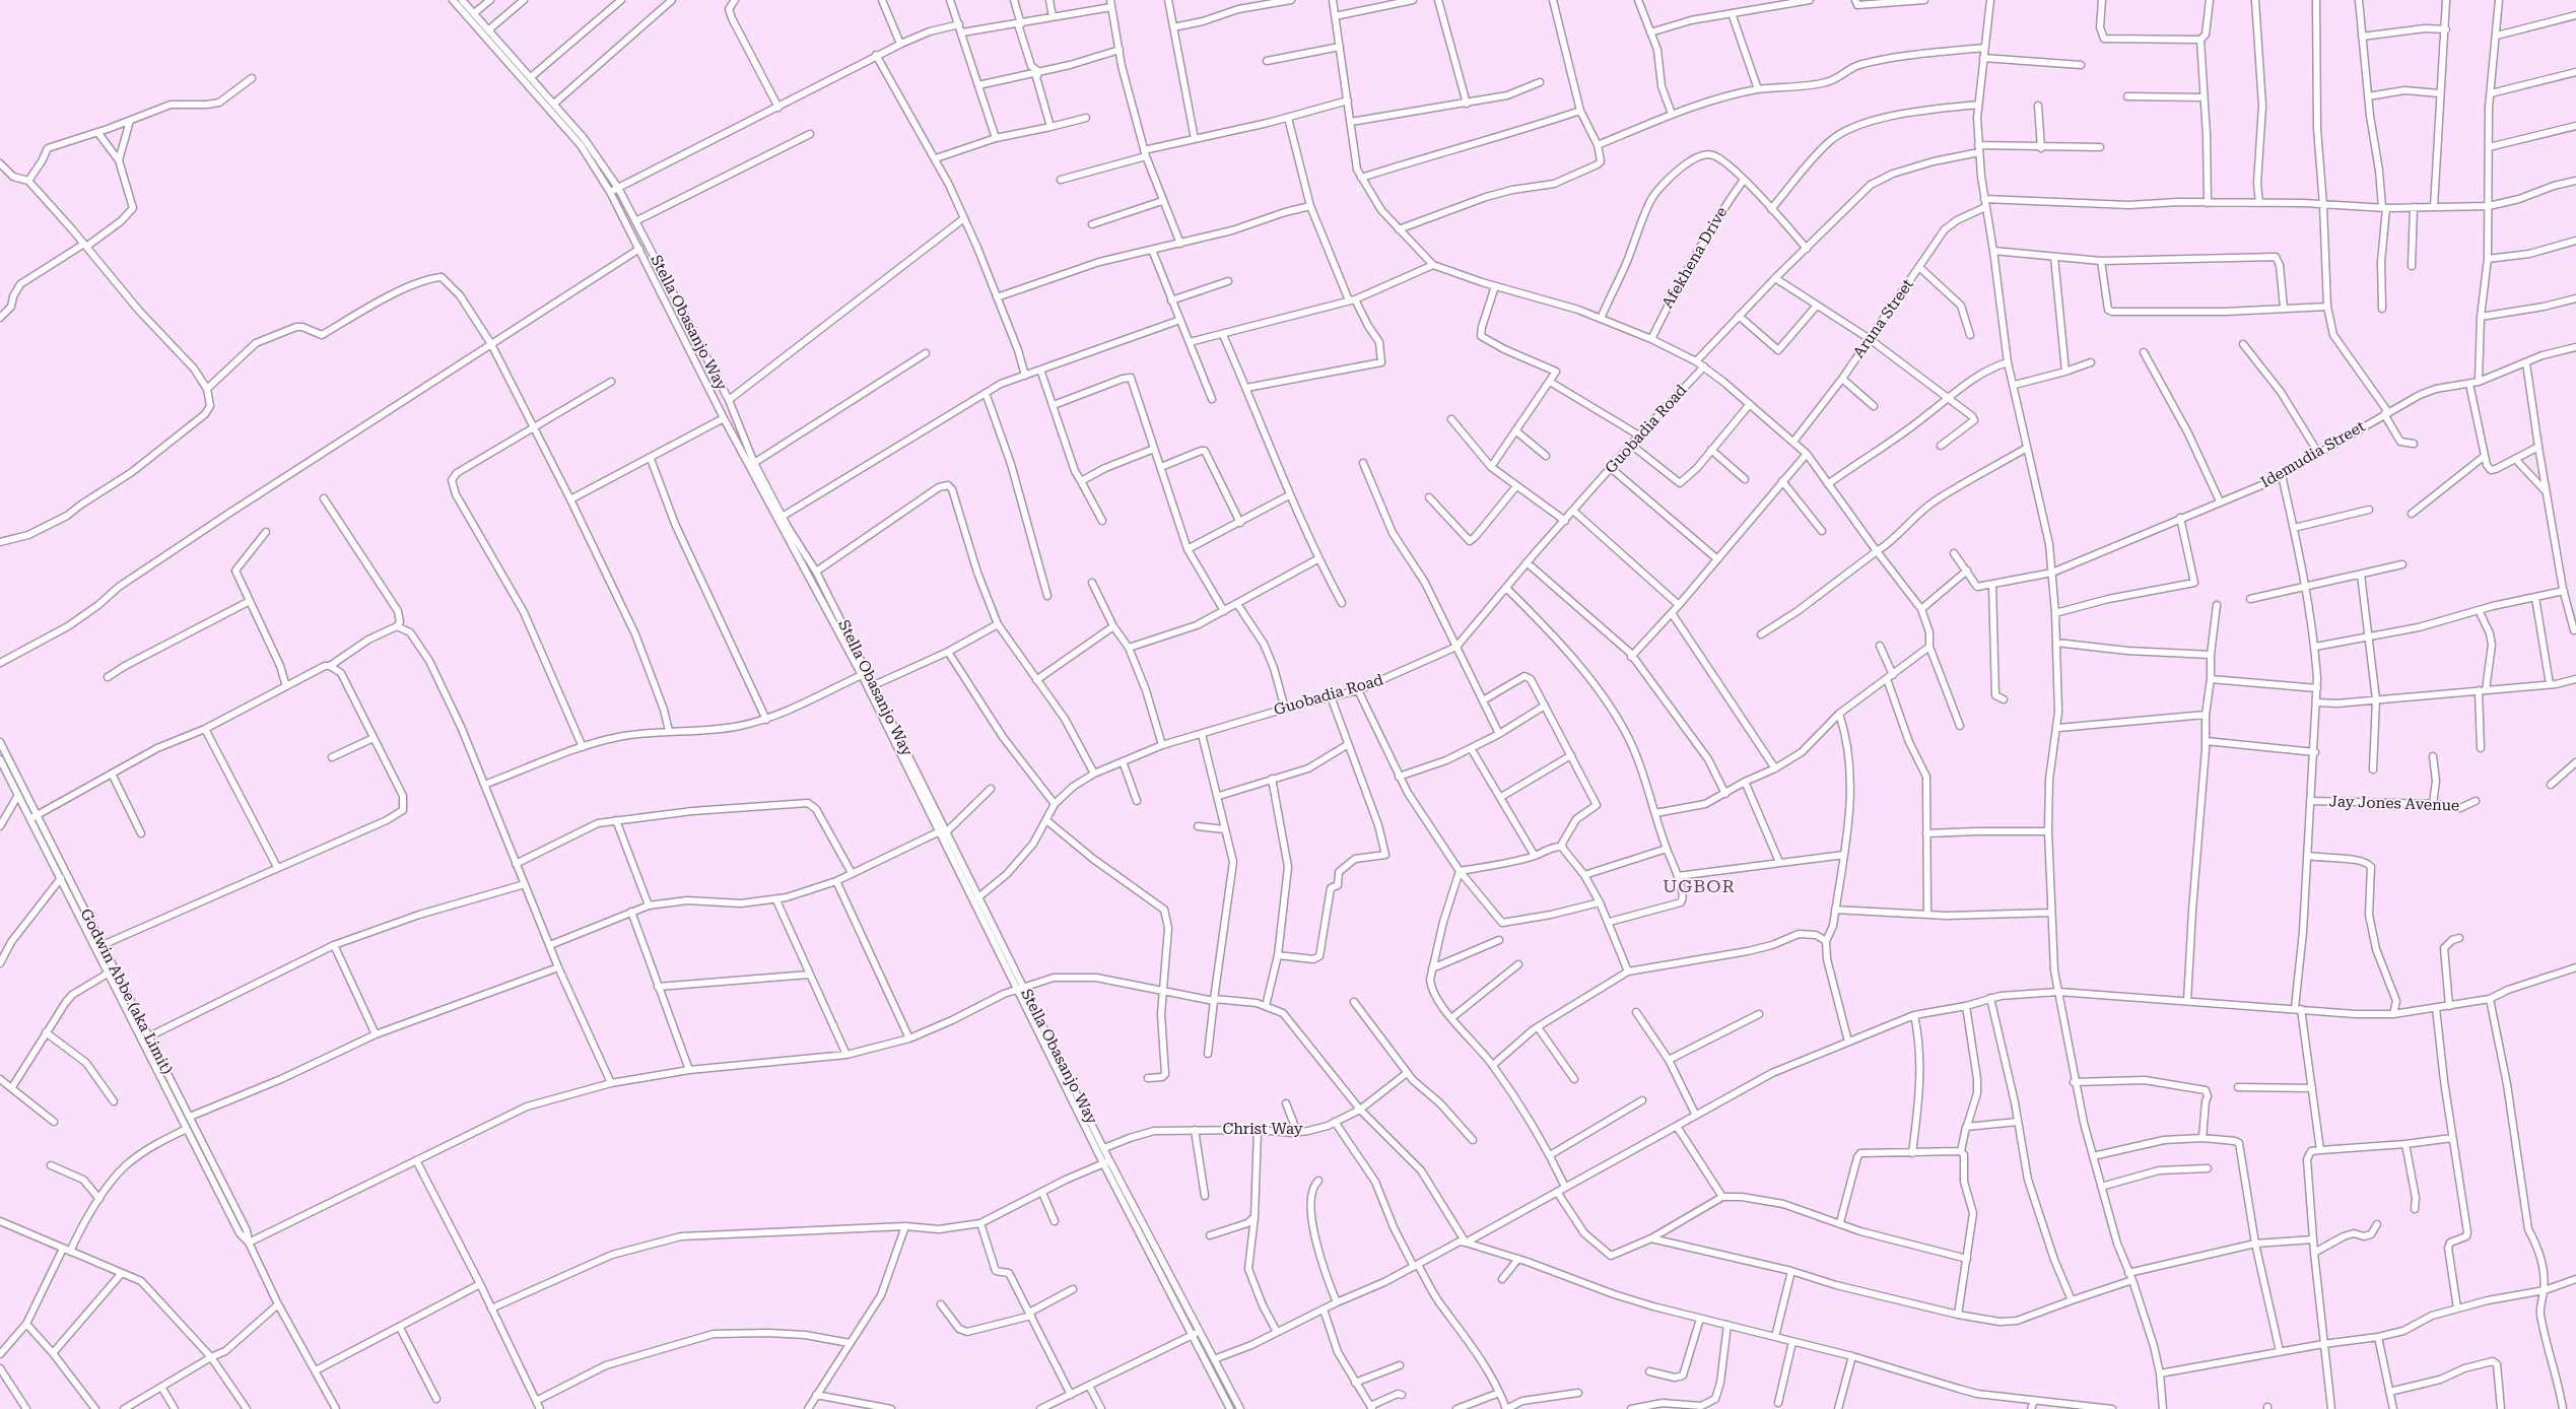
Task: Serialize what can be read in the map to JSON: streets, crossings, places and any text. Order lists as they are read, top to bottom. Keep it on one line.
{"streets":{"street":["Afekhena Drive","Aruna Street","Stella Obasanjo Way","Guobadia Road","Idemudia Street","Jay Jones Avenue","Godwin Abbe (aka Limit)","Christ Way"]},"crossings":[["Stella Obasanjo Way","Guobadia Road"],["Stella Obasanjo Way","Christ Way"]],"districts":["UGBOR"]}
